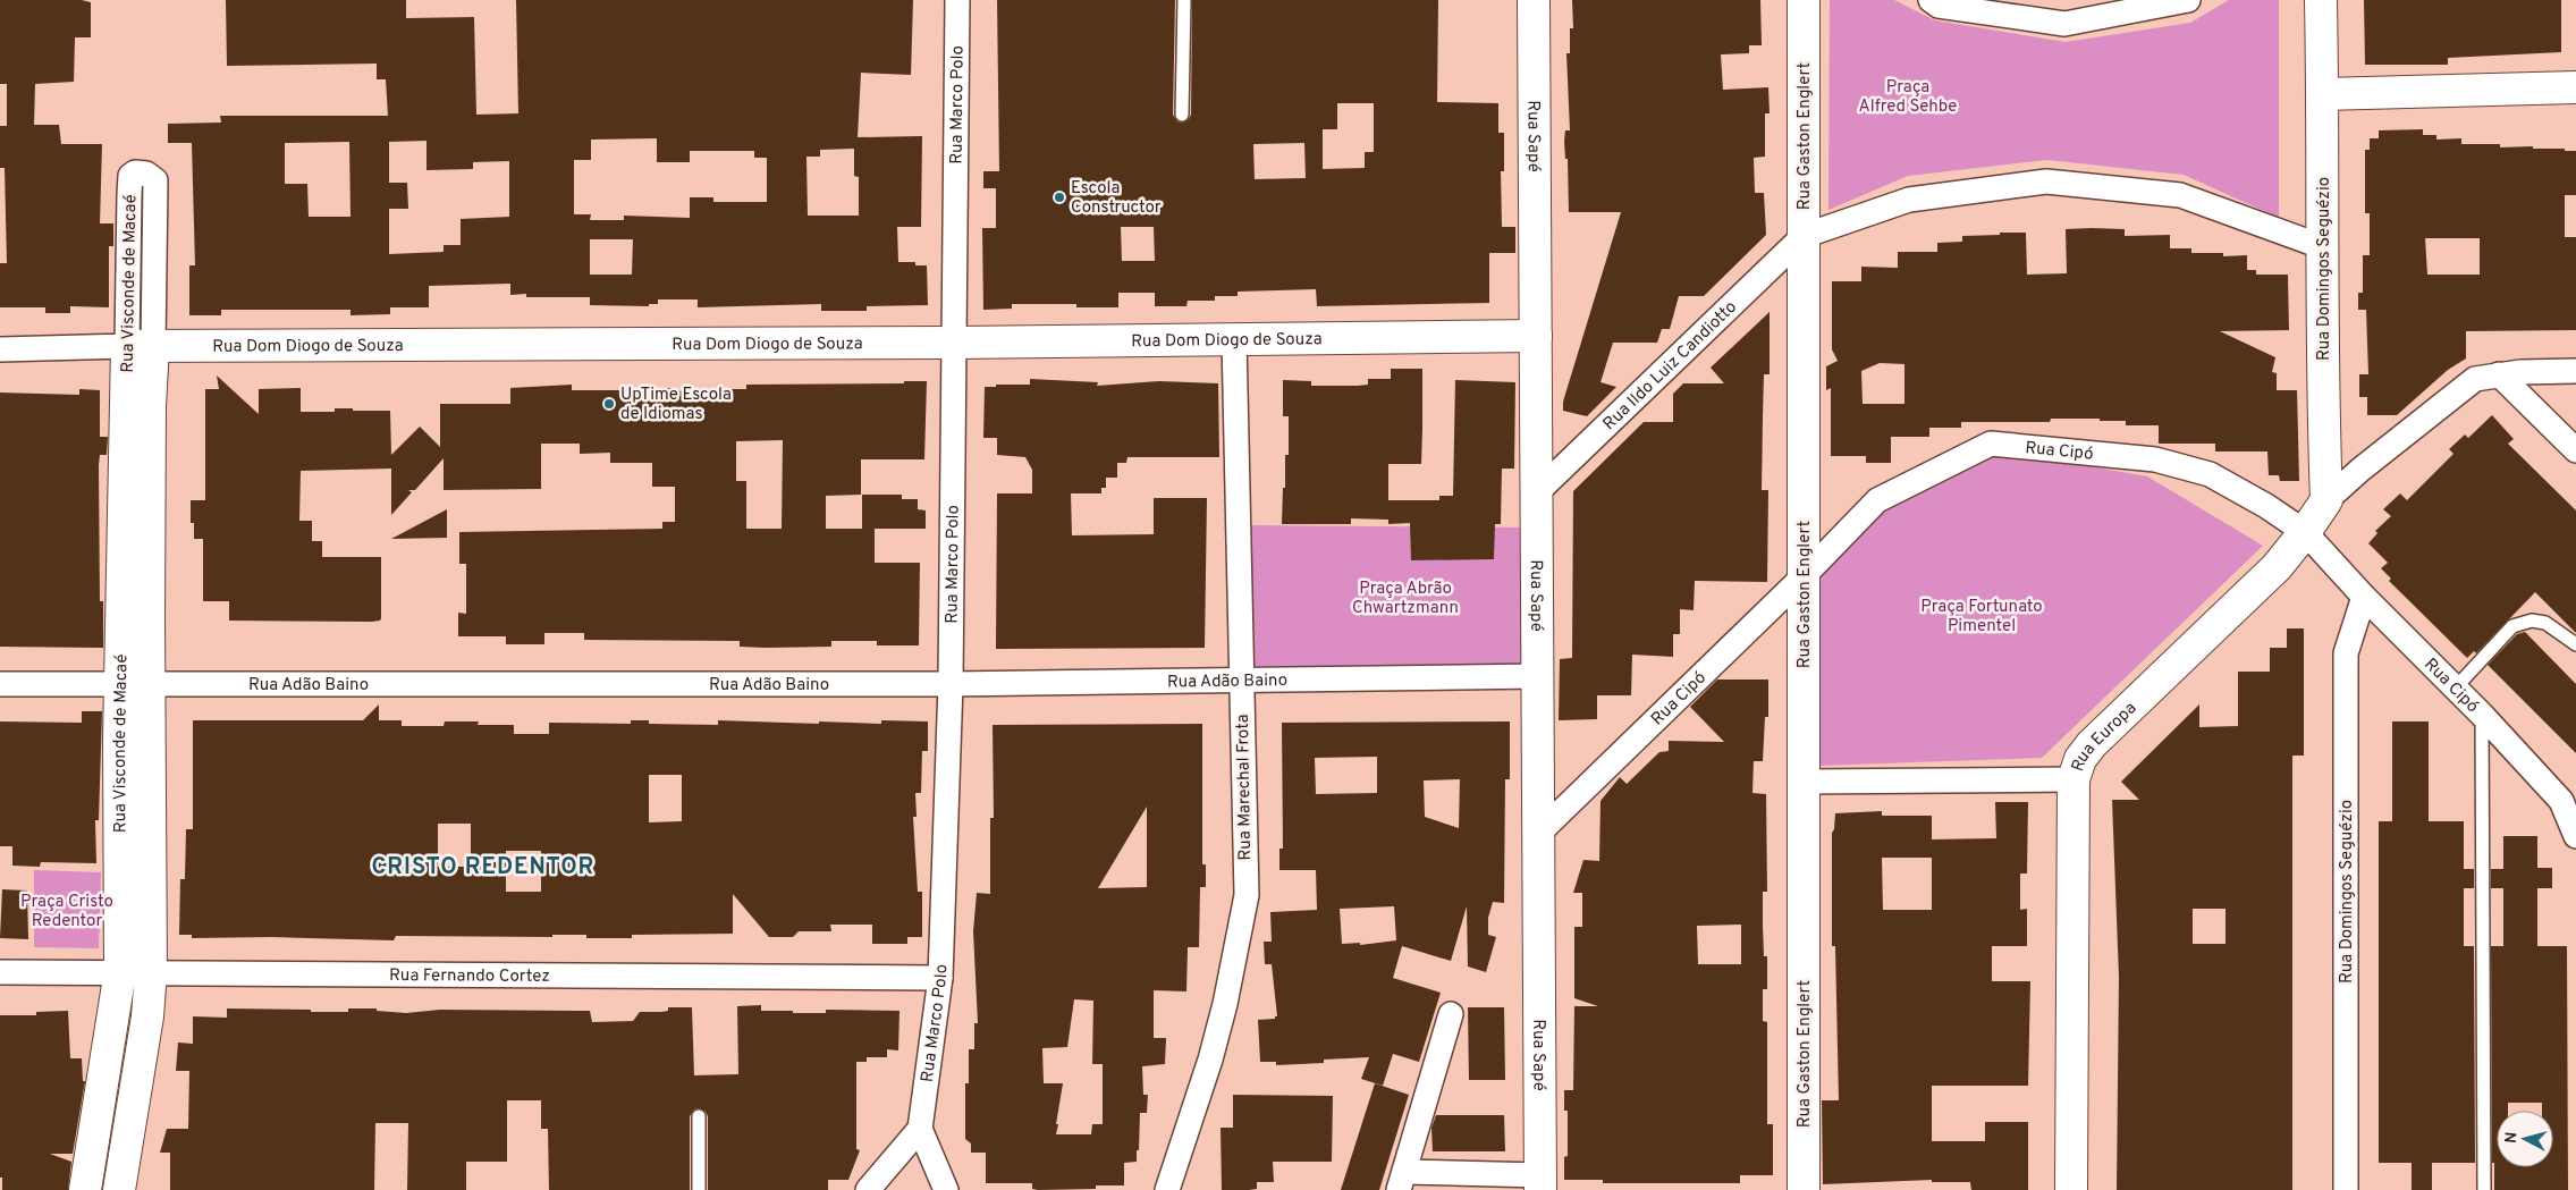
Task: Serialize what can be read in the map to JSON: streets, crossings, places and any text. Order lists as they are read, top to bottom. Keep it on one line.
{"streets":{"street":["Rua Marco Polo","Rua Sapé","Rua Gaston Englert","Rua Domingos Seguézio","Rua Visconde de Macaé","Rua Dom Diogo de Souza","Rua Ildo Luiz Candiotto","Rua Cipó","Rua Adão Baino","Rua Europa","Rua Marechal Frota","Rua Fernando Cortez"]},"crossings":[["Rua Marco Polo","Rua Dom Diogo de Souza"],["Rua Marco Polo","Rua Adão Baino"],["Rua Marco Polo","Rua Fernando Cortez"],["Rua Sapé","Rua Dom Diogo de Souza"],["Rua Sapé","Rua Ildo Luiz Candiotto"],["Rua Sapé","Rua Cipó"],["Rua Sapé","Rua Adão Baino"],["Rua Gaston Englert","Rua Ildo Luiz Candiotto"],["Rua Gaston Englert","Rua Cipó"],["Rua Gaston Englert","Rua Europa"],["Rua Domingos Seguézio","Rua Cipó"],["Rua Visconde de Macaé","Rua Dom Diogo de Souza"],["Rua Visconde de Macaé","Rua Adão Baino"],["Rua Visconde de Macaé","Rua Fernando Cortez"],["Rua Dom Diogo de Souza","Rua Marechal Frota"],["Rua Cipó","Rua Europa"],["Rua Adão Baino","Rua Marechal Frota"]],"districts":["CRISTO REDENTOR"],"parks":["Praça Alfred Sehbe","Praça Abrão Chwartzmann","Praça Fortunato Pimentel","Praça Cristo Redentor"],"places":["Escola Constructor","UpTime Escola de Idiomas"],"north":"left"}
